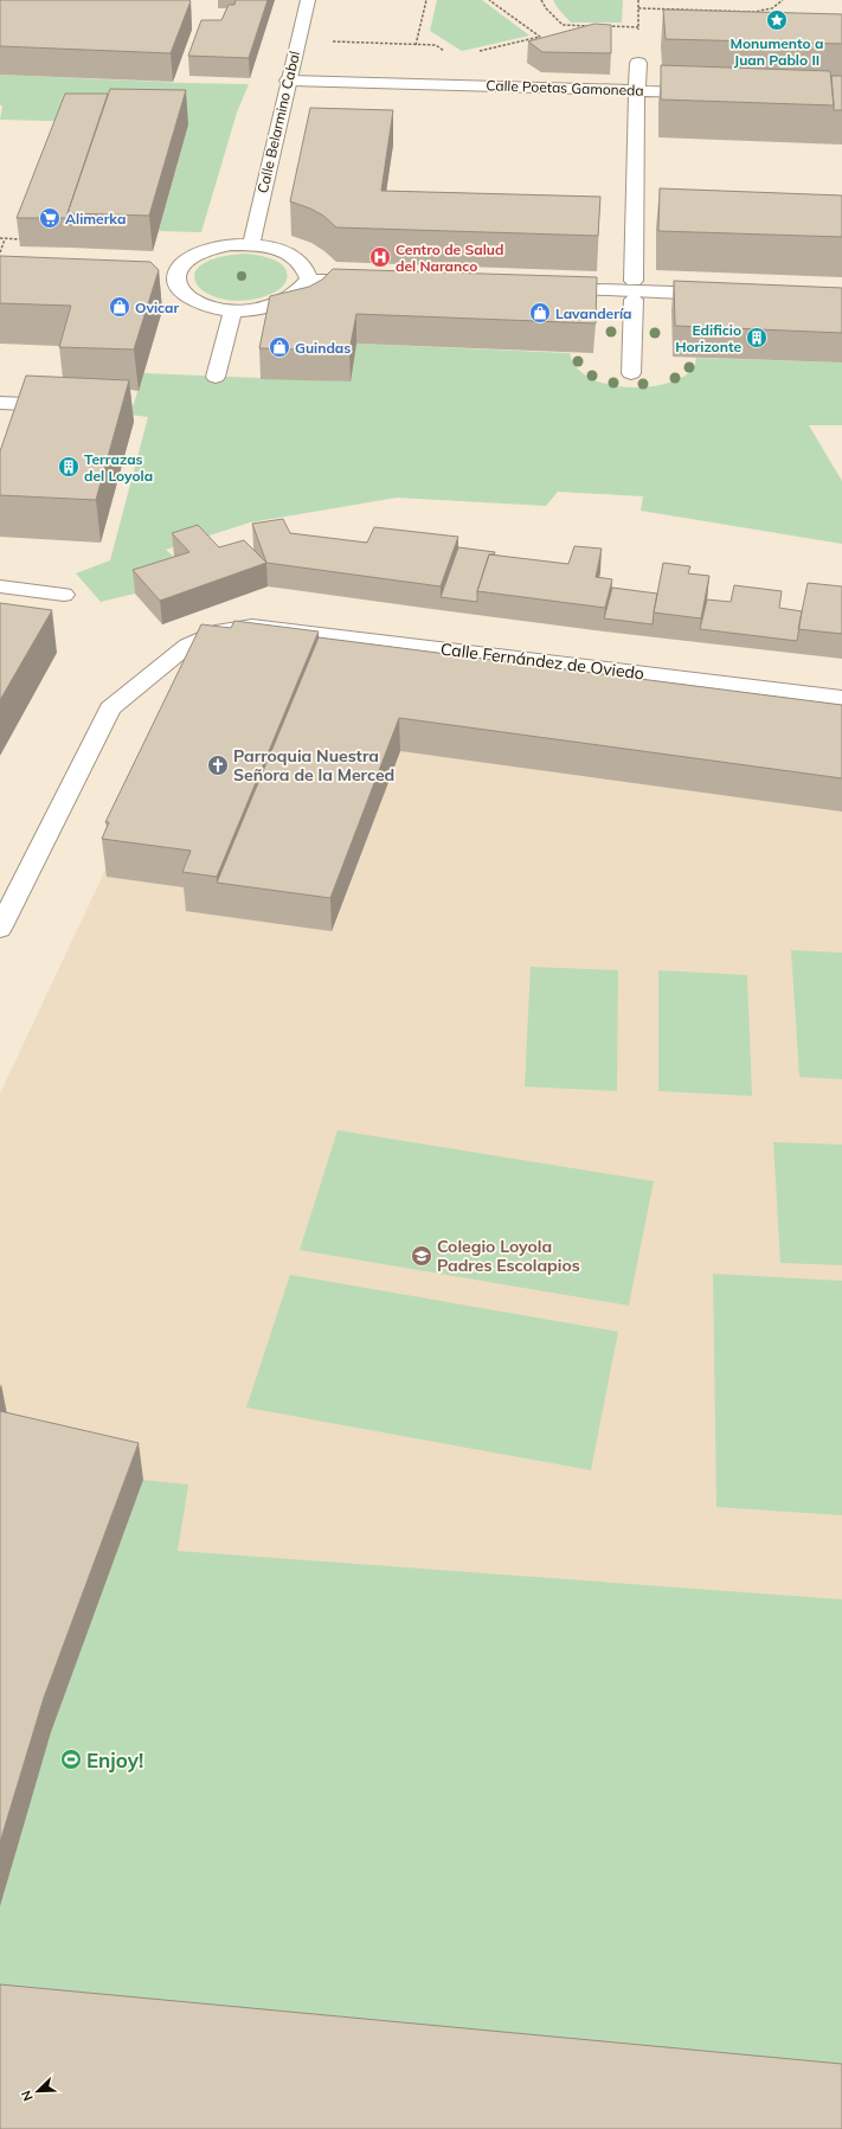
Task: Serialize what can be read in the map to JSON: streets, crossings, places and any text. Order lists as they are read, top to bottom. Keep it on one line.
{"streets":{"street":["Calle Poetas Gamoneda","Calle Belarmino Cabal","Calle Fernández de Oviedo"]},"crossings":[["Calle Poetas Gamoneda","Calle Belarmino Cabal"]],"places":{"place":["Monumento a Juan Pablo II"],"supermarket":["Alimerka"],"hospital":["Centro de Salud del Naranco"],"shop":["Ovicar","Lavandería","Guindas"],"building":["Edificio Horizonte","Terrazas del Loyola"],"church":["Parroquia Nuestra Señora de la Merced"],"school or university":["Colegio Loyola Padres Escolapios"],"sports":["Enjoy!"]},"north":"bottom left"}
